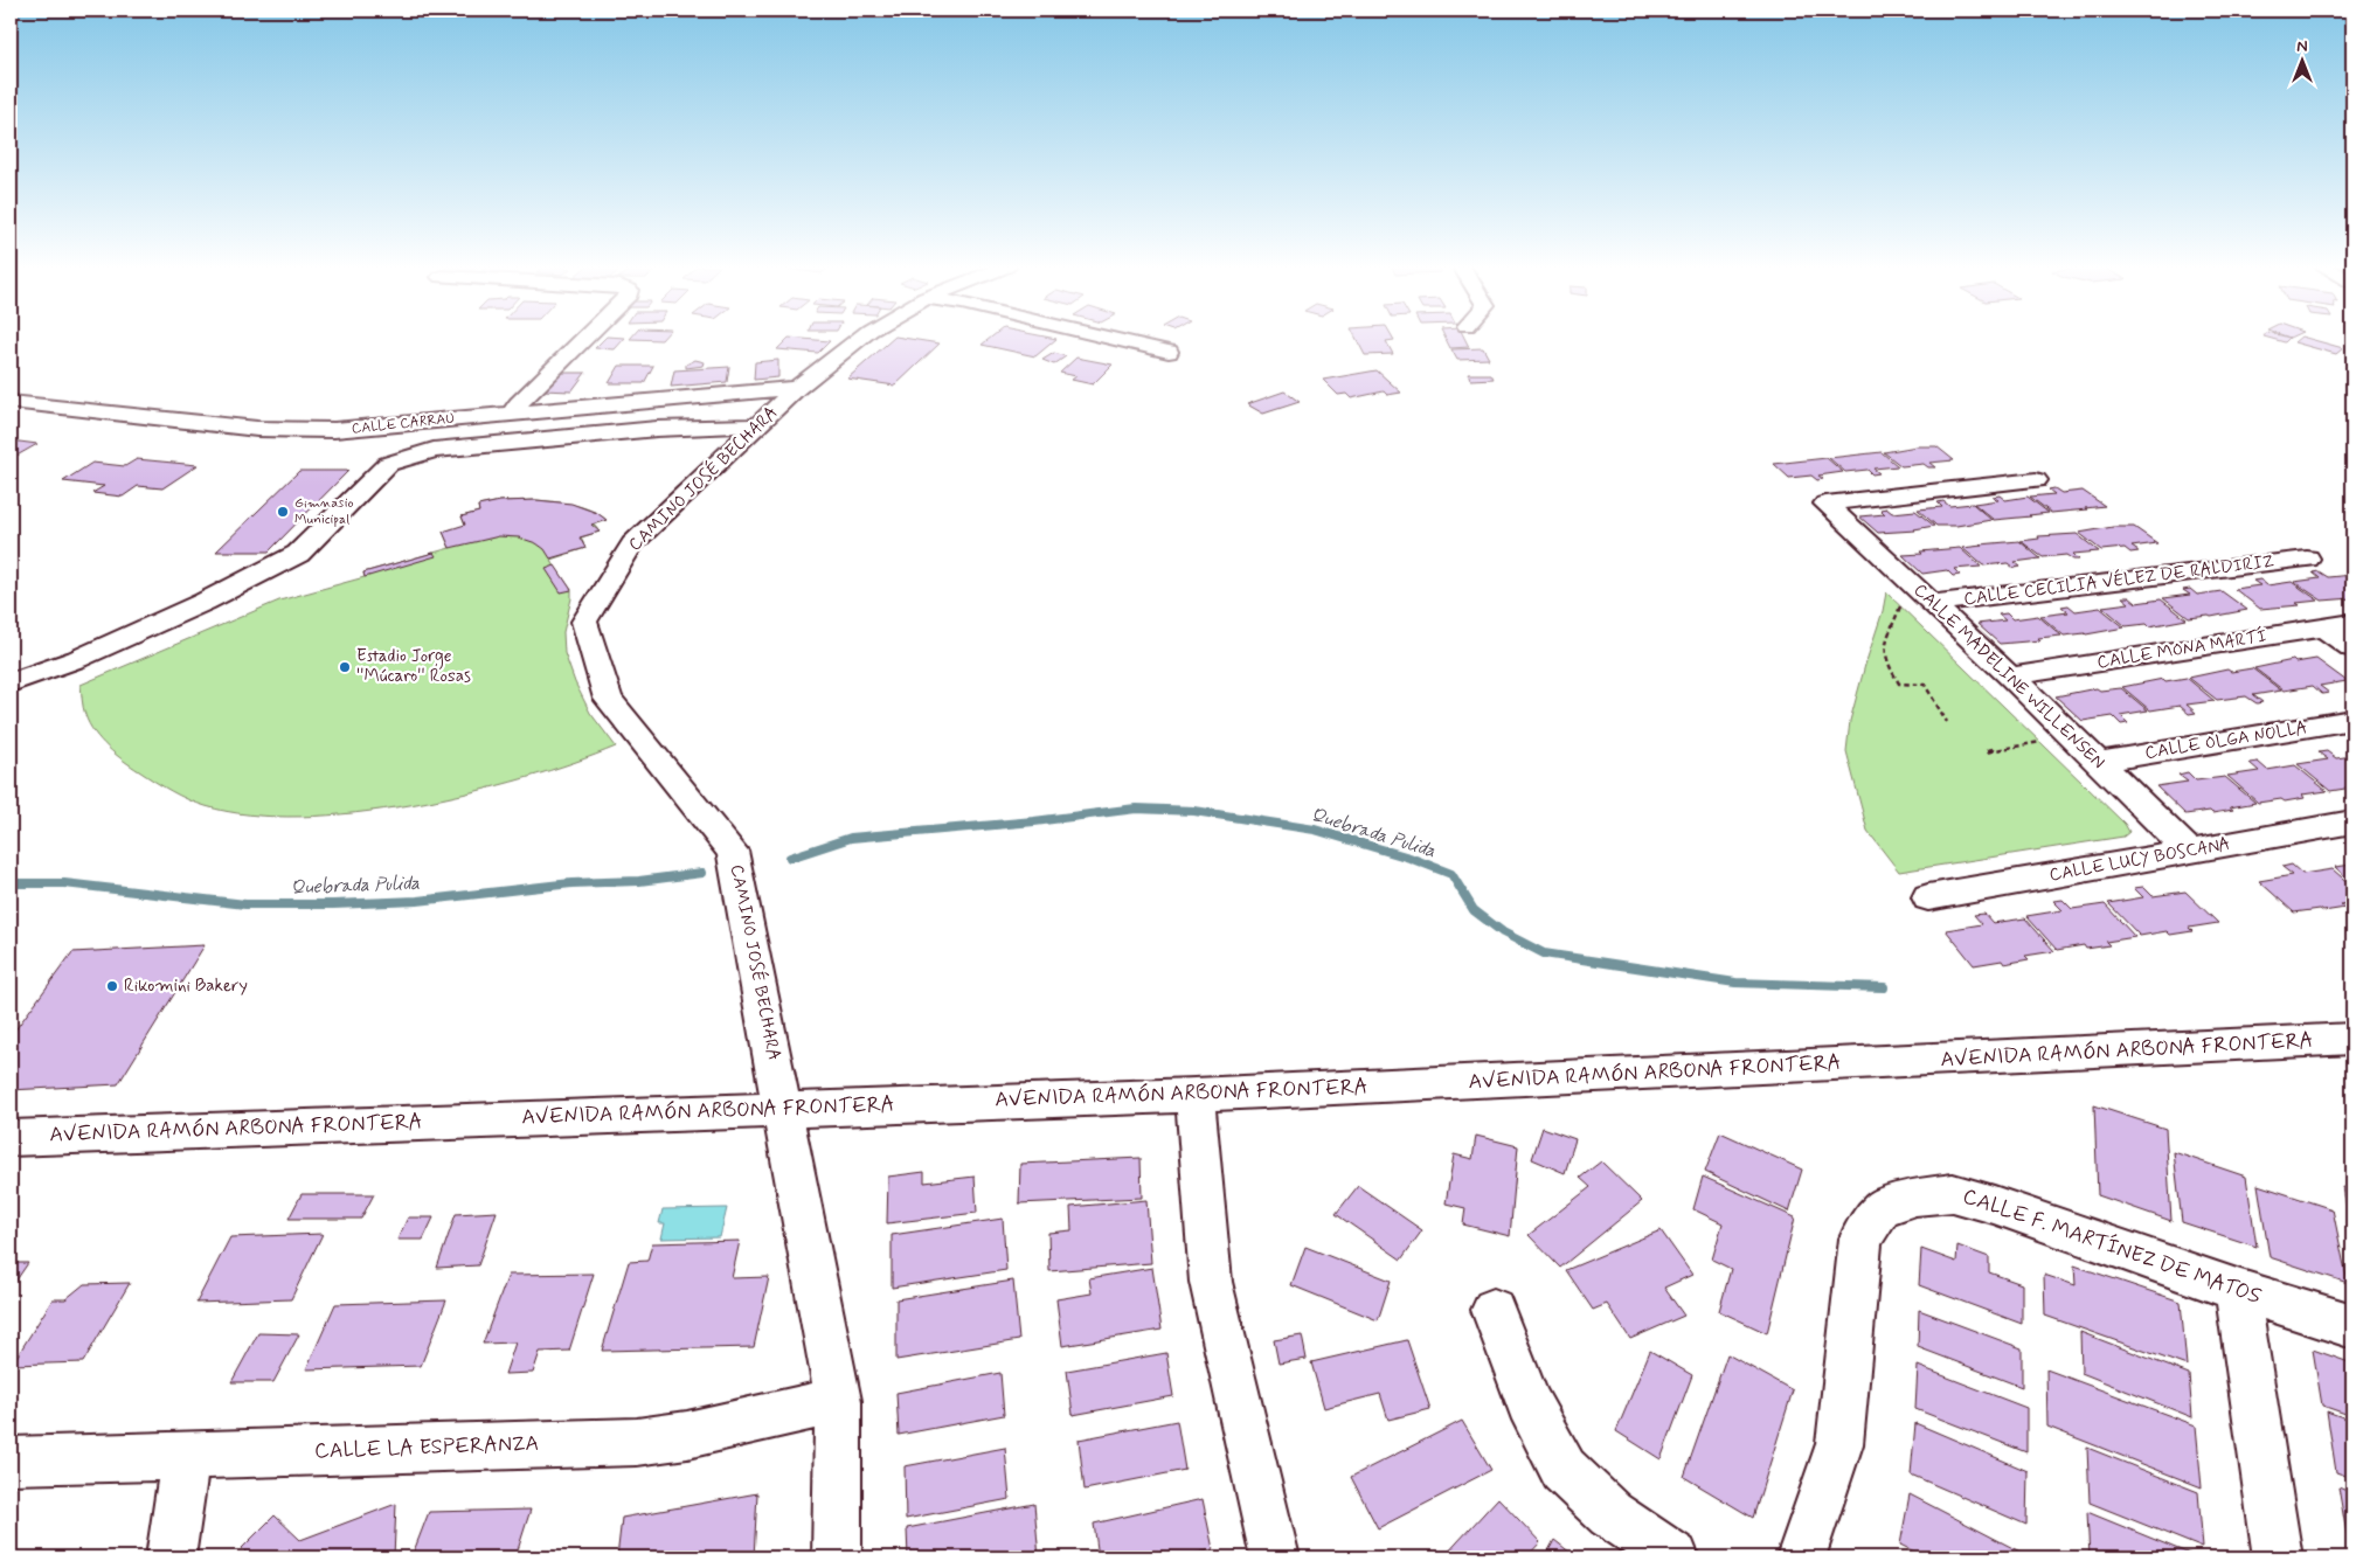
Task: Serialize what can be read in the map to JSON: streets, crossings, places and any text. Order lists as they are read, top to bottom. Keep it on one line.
{"streets":{"street":["CALLE CARRAU","CAMINO JOSÉ BECHARA","CALLE CECILIA VÉLEZ DE RALDIRIZ","CALLE MONA MARTÍ","CALLE MADELINE WILLENSEN","CALLE OLGA NOLLA","CALLE LUCY BOSCANA","AVENIDA RAMÓN ARBONA FRONTERA","CALLE F. MARTÍNEZ DE MATOS","CALLE LA ESPERANZA"]},"crossings":[["CALLE CARRAU","CAMINO JOSÉ BECHARA"],["CAMINO JOSÉ BECHARA","AVENIDA RAMÓN ARBONA FRONTERA"],["CAMINO JOSÉ BECHARA","CALLE LA ESPERANZA"],["CALLE CECILIA VÉLEZ DE RALDIRIZ","CALLE MADELINE WILLENSEN"],["CALLE MONA MARTÍ","CALLE MADELINE WILLENSEN"],["CALLE MADELINE WILLENSEN","CALLE OLGA NOLLA"],["CALLE MADELINE WILLENSEN","CALLE LUCY BOSCANA"]],"water":["Quebrada Pulida"],"places":["Gimnasio Municipal","Estadio Jorge ''Múcaro'' Rosas","Rikomini Bakery"],"north":"top"}
